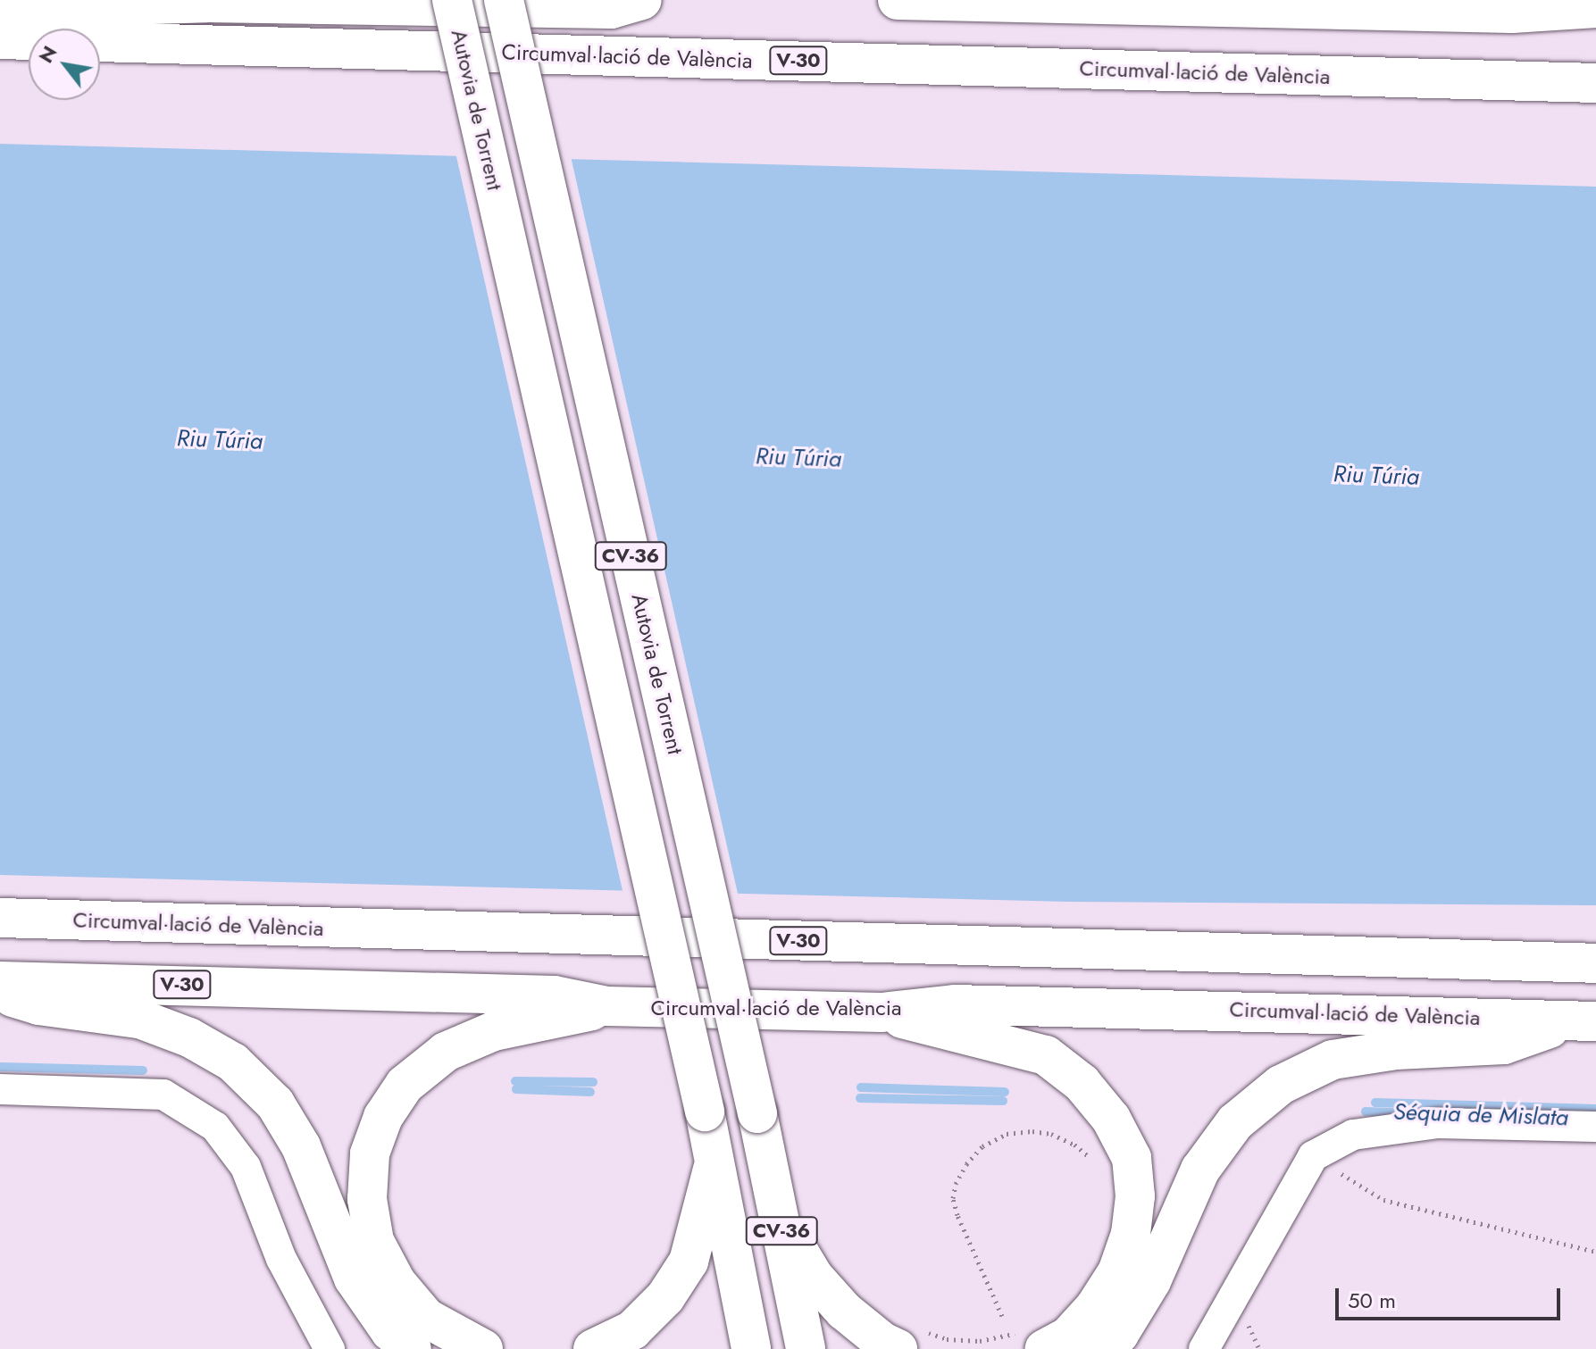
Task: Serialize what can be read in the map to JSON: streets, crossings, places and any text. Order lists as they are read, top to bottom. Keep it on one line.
{"streets":{"highway":["Circumval·lació de València","V-30","Autovia de Torrent","CV-36"]},"water":["Riu Túria","Séquia de Mislata"],"scale_bar":"50 m","north":"top left"}
